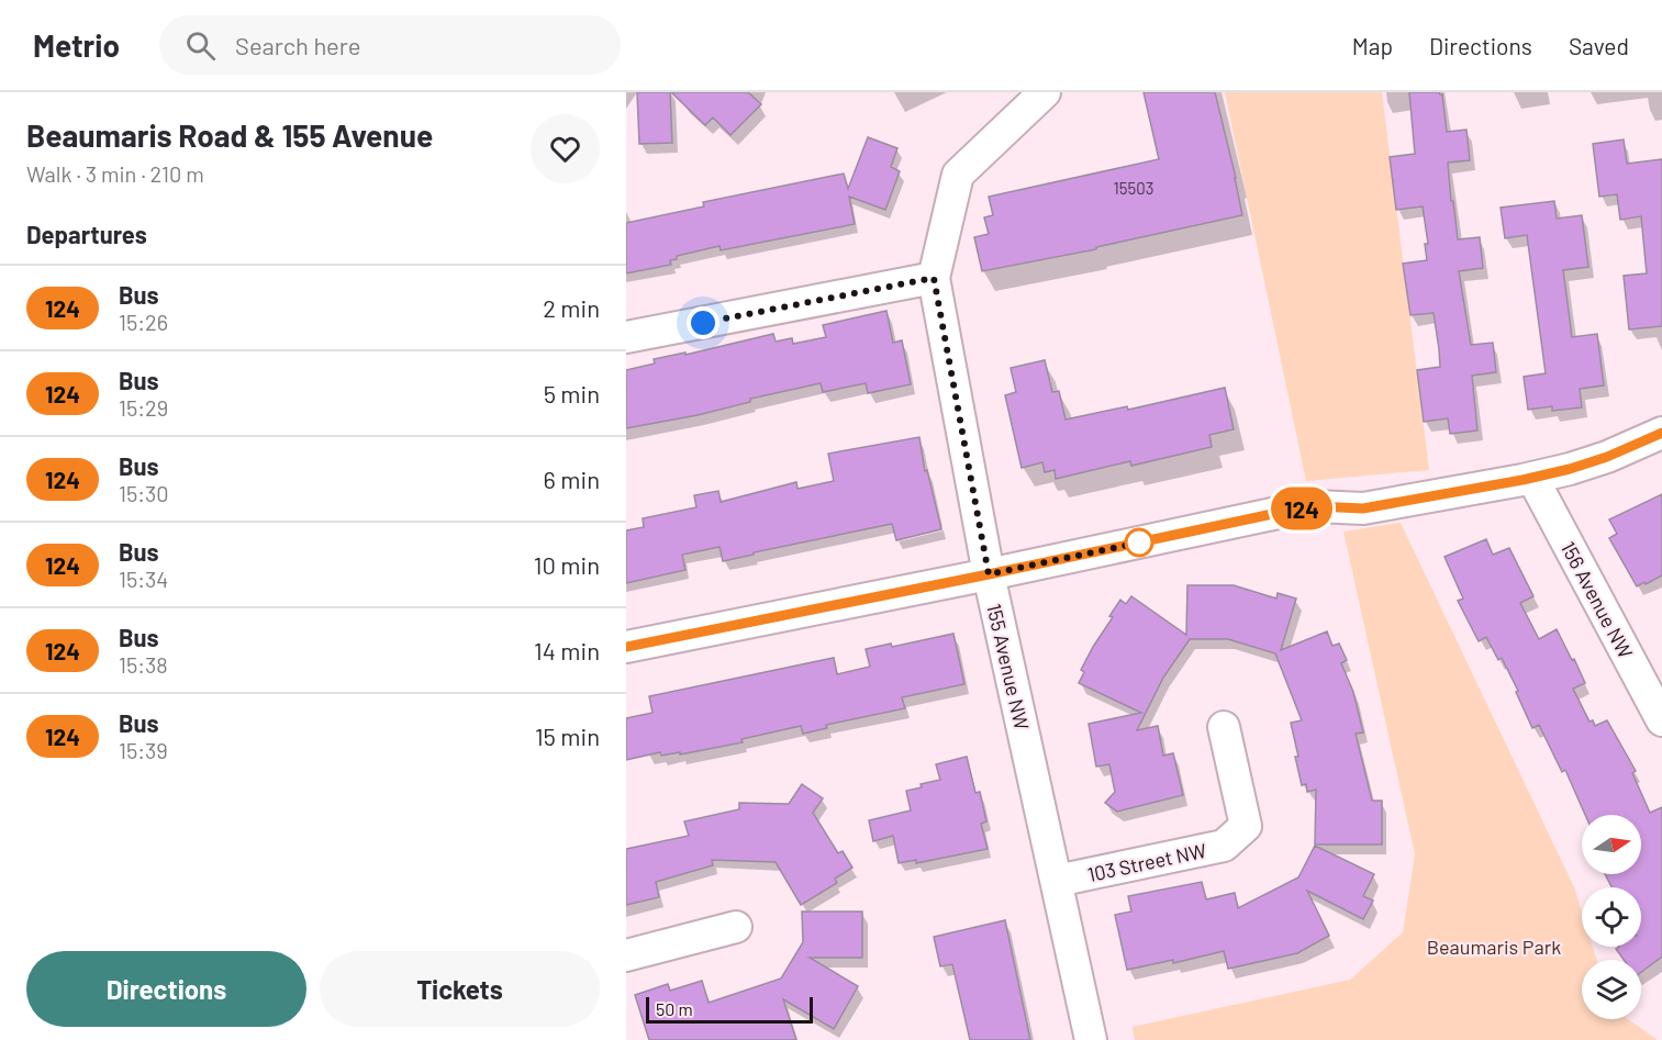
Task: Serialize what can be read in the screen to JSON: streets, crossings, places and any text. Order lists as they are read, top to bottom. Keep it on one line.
{"streets":{"street":["156 Avenue NW","155 Avenue NW","103 Street NW"]},"crossings":[["155 Avenue NW","103 Street NW"]],"parks":["Beaumaris Park"],"lines":["bus line 124"],"house_numbers":["15503"],"scale_bar":"50 m","north":"right","page":{"header":"Metrio","search":"Search here","nav":["Map","Directions","Saved"],"heading":[["Beaumaris Road & 155 Avenue","Walk · 3 min · 210 m"],"Departures"],"on_map":"124","list":[{"mark":"124","name":"Bus","note":"15:26","value":"2 min"},{"mark":"124","name":"Bus","note":"15:29","value":"5 min"},{"mark":"124","name":"Bus","note":"15:30","value":"6 min"},{"mark":"124","name":"Bus","note":"15:34","value":"10 min"},{"mark":"124","name":"Bus","note":"15:38","value":"14 min"},{"mark":"124","name":"Bus","note":"15:39","value":"15 min"}],"buttons":["Directions","Tickets"],"scale":"50 m"}}
